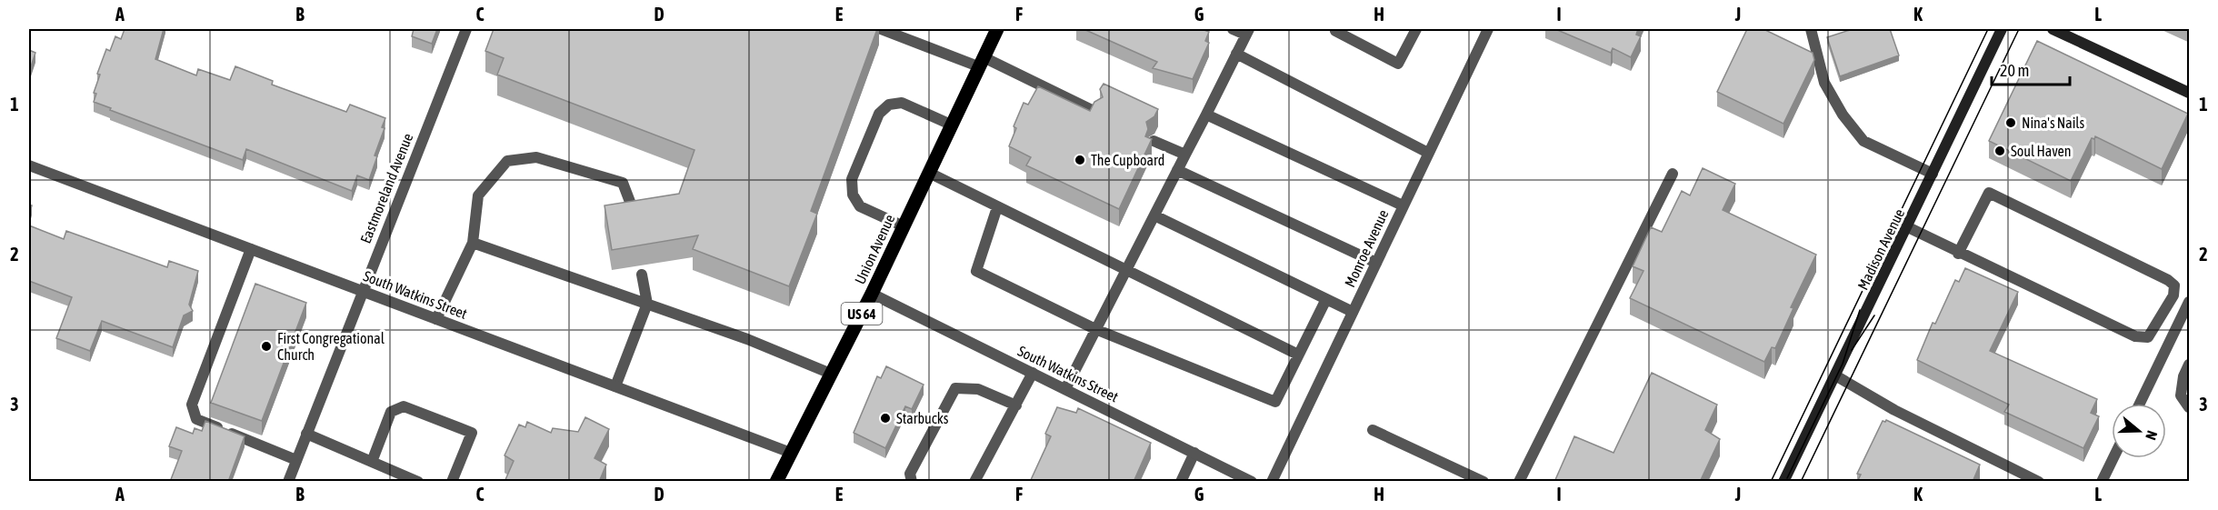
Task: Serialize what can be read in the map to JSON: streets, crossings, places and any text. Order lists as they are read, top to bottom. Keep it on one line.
{"streets":{"main road":["Union Avenue","US 64"],"street":["Eastmoreland Avenue","Monroe Avenue","Madison Avenue","South Watkins Street"]},"crossings":[["Eastmoreland Avenue","South Watkins Street"],["Union Avenue","South Watkins Street"]],"places":["Nina's Nails","Soul Haven","The Cupboard","First Congregational Church","Starbucks"],"scale_bar":"20 m","north":"right","grid":{"columns":["A","B","C","D","E","F","G","H","I","J","K","L"],"rows":["1","2","3"]}}
